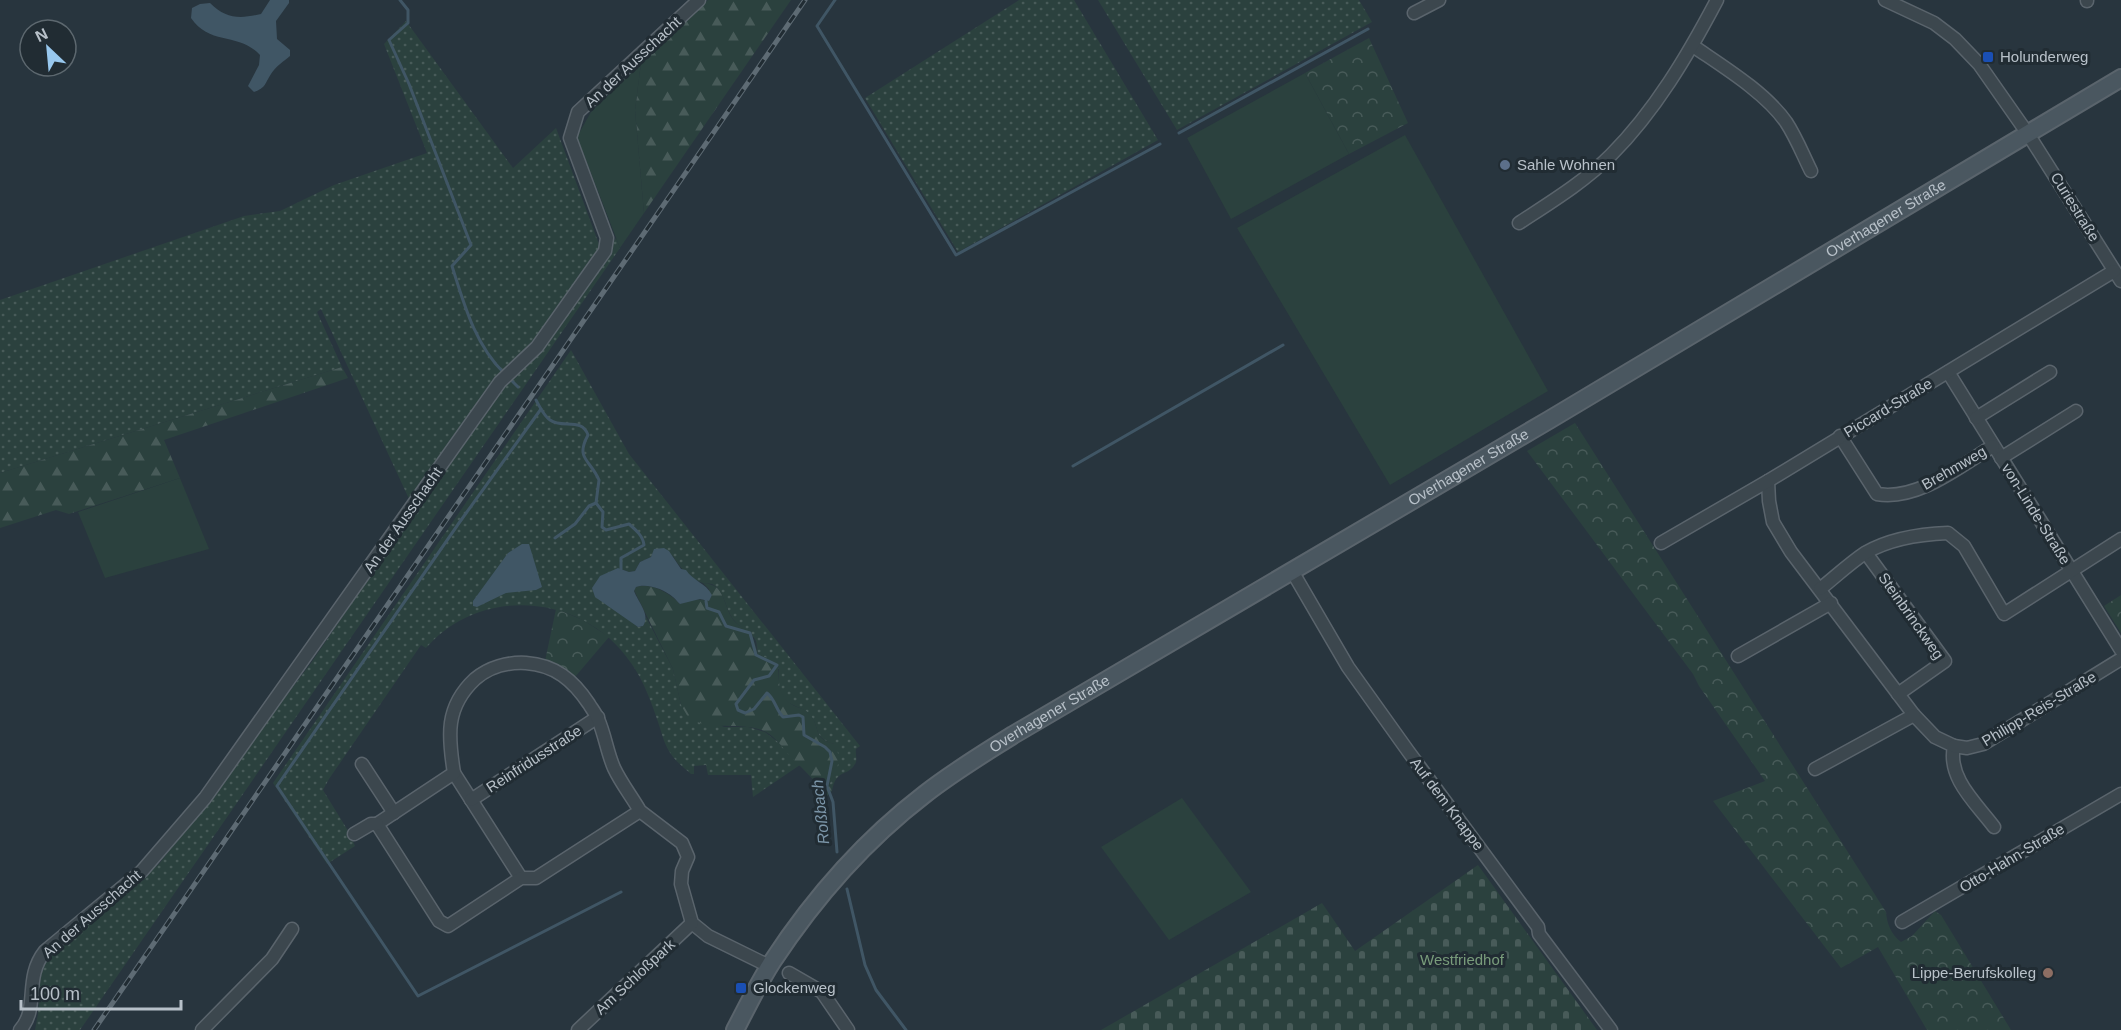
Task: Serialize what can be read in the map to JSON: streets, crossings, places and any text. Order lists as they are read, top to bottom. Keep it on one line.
{"streets":{"main road":["Overhagener Straße"],"street":["An der Ausschacht","Curiestraße","Piccard-Straße","Brehmweg","von-Linde-Straße","Steinbrinckweg","Philipp-Reis-Straße","Reinfridusstraße","Auf dem Knappe","Otto-Hahn-Straße","Am Schloßpark"]},"crossings":[["Curiestraße","Overhagener Straße"],["Curiestraße","Piccard-Straße"],["Overhagener Straße","Auf dem Knappe"],["Piccard-Straße","Brehmweg"],["Piccard-Straße","von-Linde-Straße"],["Brehmweg","von-Linde-Straße"]],"water":["Roßbach"],"parks":["Westfriedhof"],"places":{"transit":["Holunderweg","Glockenweg"],"other":["Sahle Wohnen","Lippe-Berufskolleg"]},"scale_bar":"100 m","north":"top left"}
